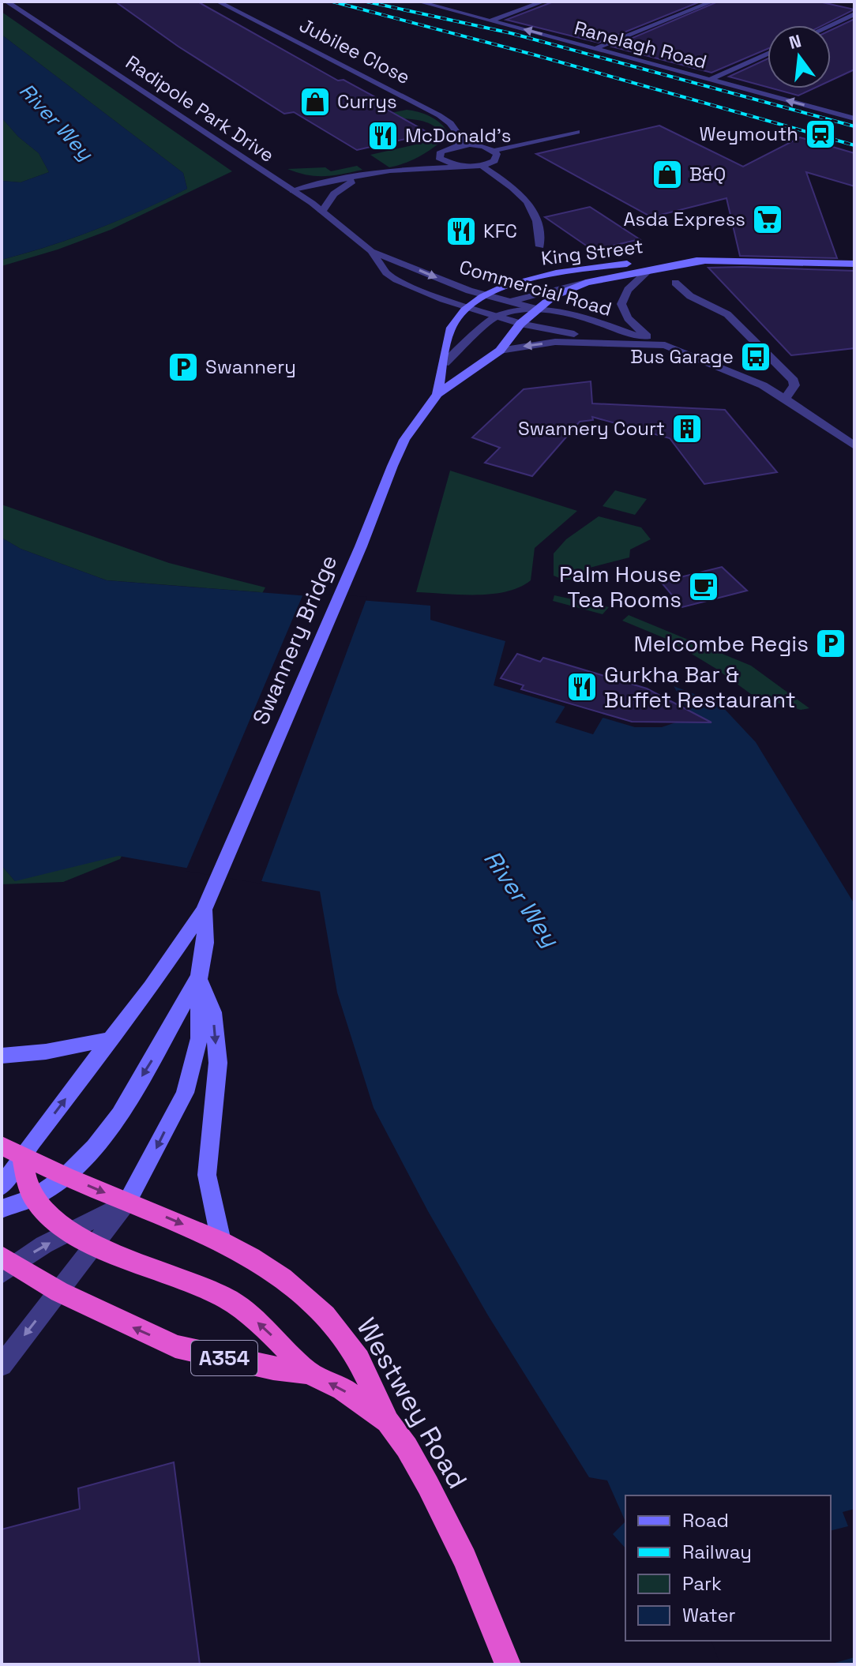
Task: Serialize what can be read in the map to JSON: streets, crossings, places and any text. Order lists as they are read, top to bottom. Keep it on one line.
{"streets":{"highway":["A354","Westwey Road"],"main road":["King Street","Swannery Bridge"],"street":["Ranelagh Road","Jubilee Close","Radipole Park Drive","Commercial Road"]},"crossings":[["Radipole Park Drive","Commercial Road"],["King Street","Commercial Road"],["King Street","Swannery Bridge"],["Commercial Road","Swannery Bridge"],["Swannery Bridge","A354"],["Swannery Bridge","Westwey Road"],["A354","Westwey Road"]],"one_way":["Ranelagh Road"],"water":["River Wey"],"places":{"shop":["Currys","B&Q"],"station":["Weymouth"],"restaurant":["McDonald's","KFC","Gurkha Bar & Buffet Restaurant"],"supermarket":["Asda Express"],"bus stop":["Bus Garage"],"parking":["Swannery","Melcombe Regis"],"building":["Swannery Court"],"cafe":["Palm House Tea Rooms"]},"legend":["Road","Railway","Park","Water"],"north":"top"}
